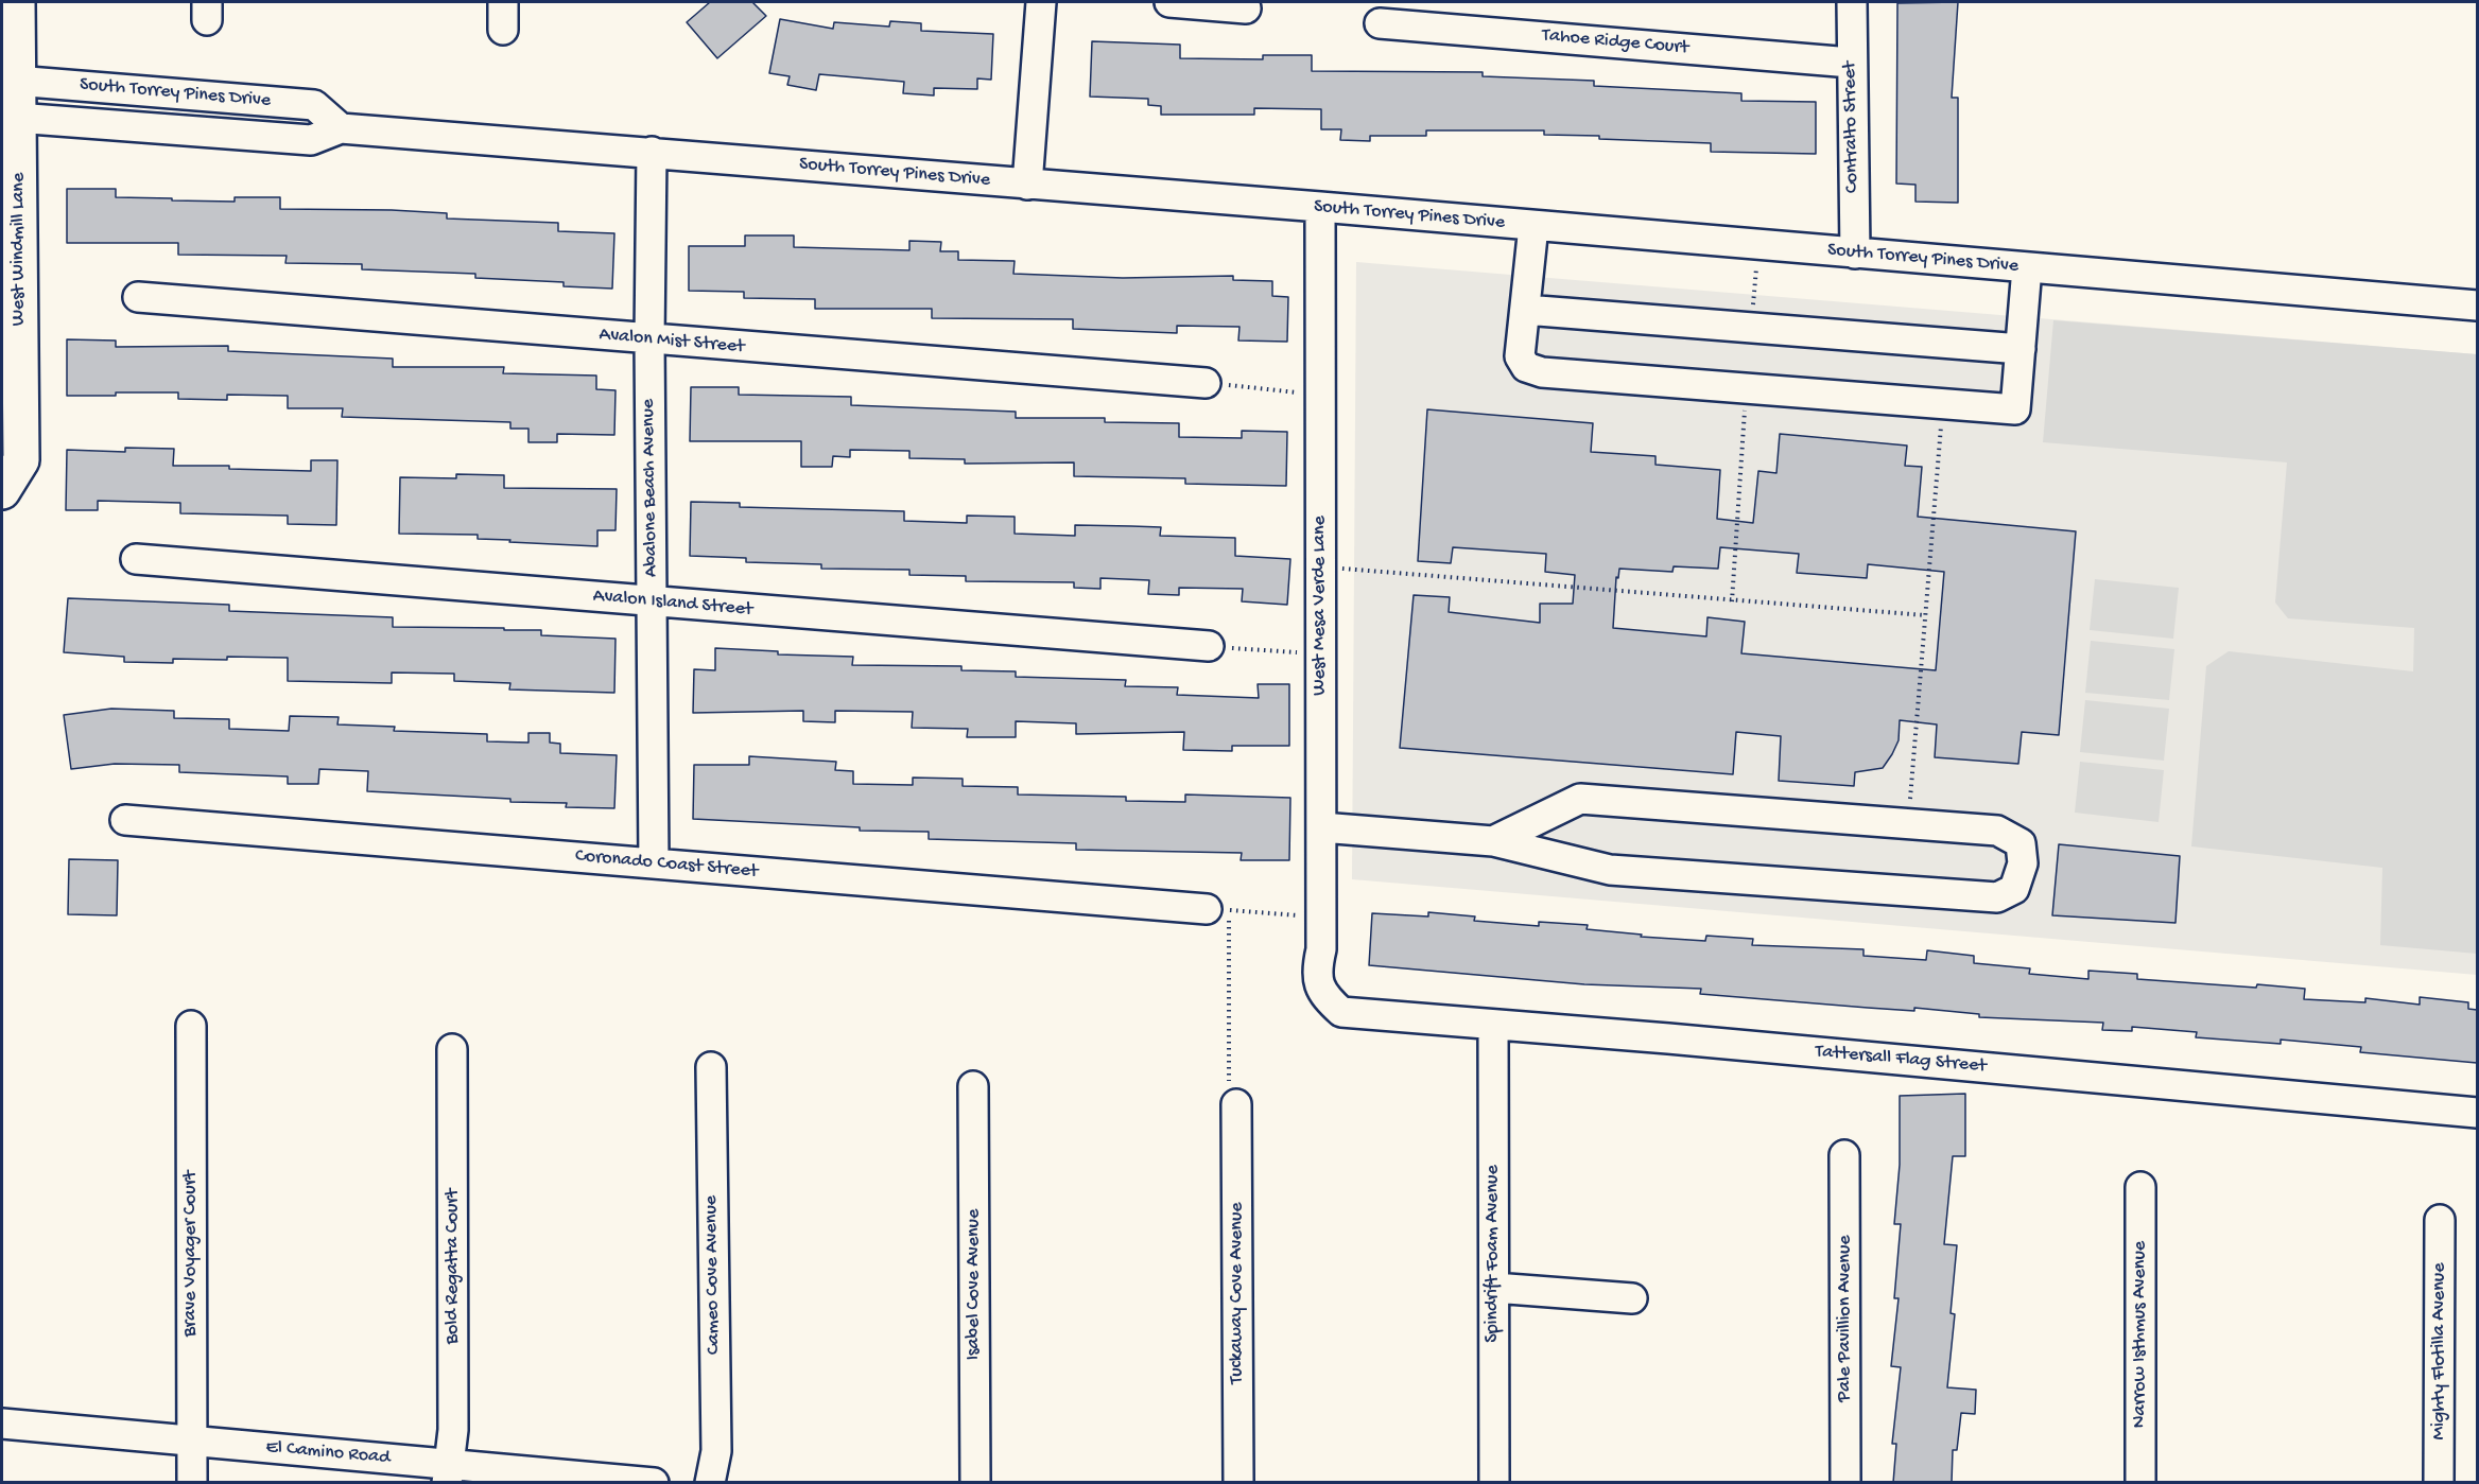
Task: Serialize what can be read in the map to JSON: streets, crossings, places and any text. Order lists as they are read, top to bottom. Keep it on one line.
{"streets":{"main road":["West Windmill Lane"],"street":["Tahoe Ridge Court","South Torrey Pines Drive","Contralto Street","Avalon Mist Street","Abalone Beach Avenue","Avalon Island Street","West Mesa Verde Lane","Coronado Coast Street","Tattersall Flag Street","Brave Voyager Court","Spindrift Foam Avenue","Bold Regatta Court","Cameo Cove Avenue","Isabel Cove Avenue","Tuckaway Cove Avenue","Pale Pavillion Avenue","Narrow Isthmus Avenue","Mighty Flotilla Avenue","El Camino Road"]},"crossings":[["Tahoe Ridge Court","Contralto Street"],["South Torrey Pines Drive","Contralto Street"],["South Torrey Pines Drive","West Windmill Lane"],["South Torrey Pines Drive","Abalone Beach Avenue"],["South Torrey Pines Drive","West Mesa Verde Lane"],["Avalon Mist Street","Abalone Beach Avenue"],["Abalone Beach Avenue","Avalon Island Street"],["Abalone Beach Avenue","Coronado Coast Street"],["West Mesa Verde Lane","Tattersall Flag Street"],["Tattersall Flag Street","Spindrift Foam Avenue"],["Brave Voyager Court","El Camino Road"],["Bold Regatta Court","El Camino Road"]]}
